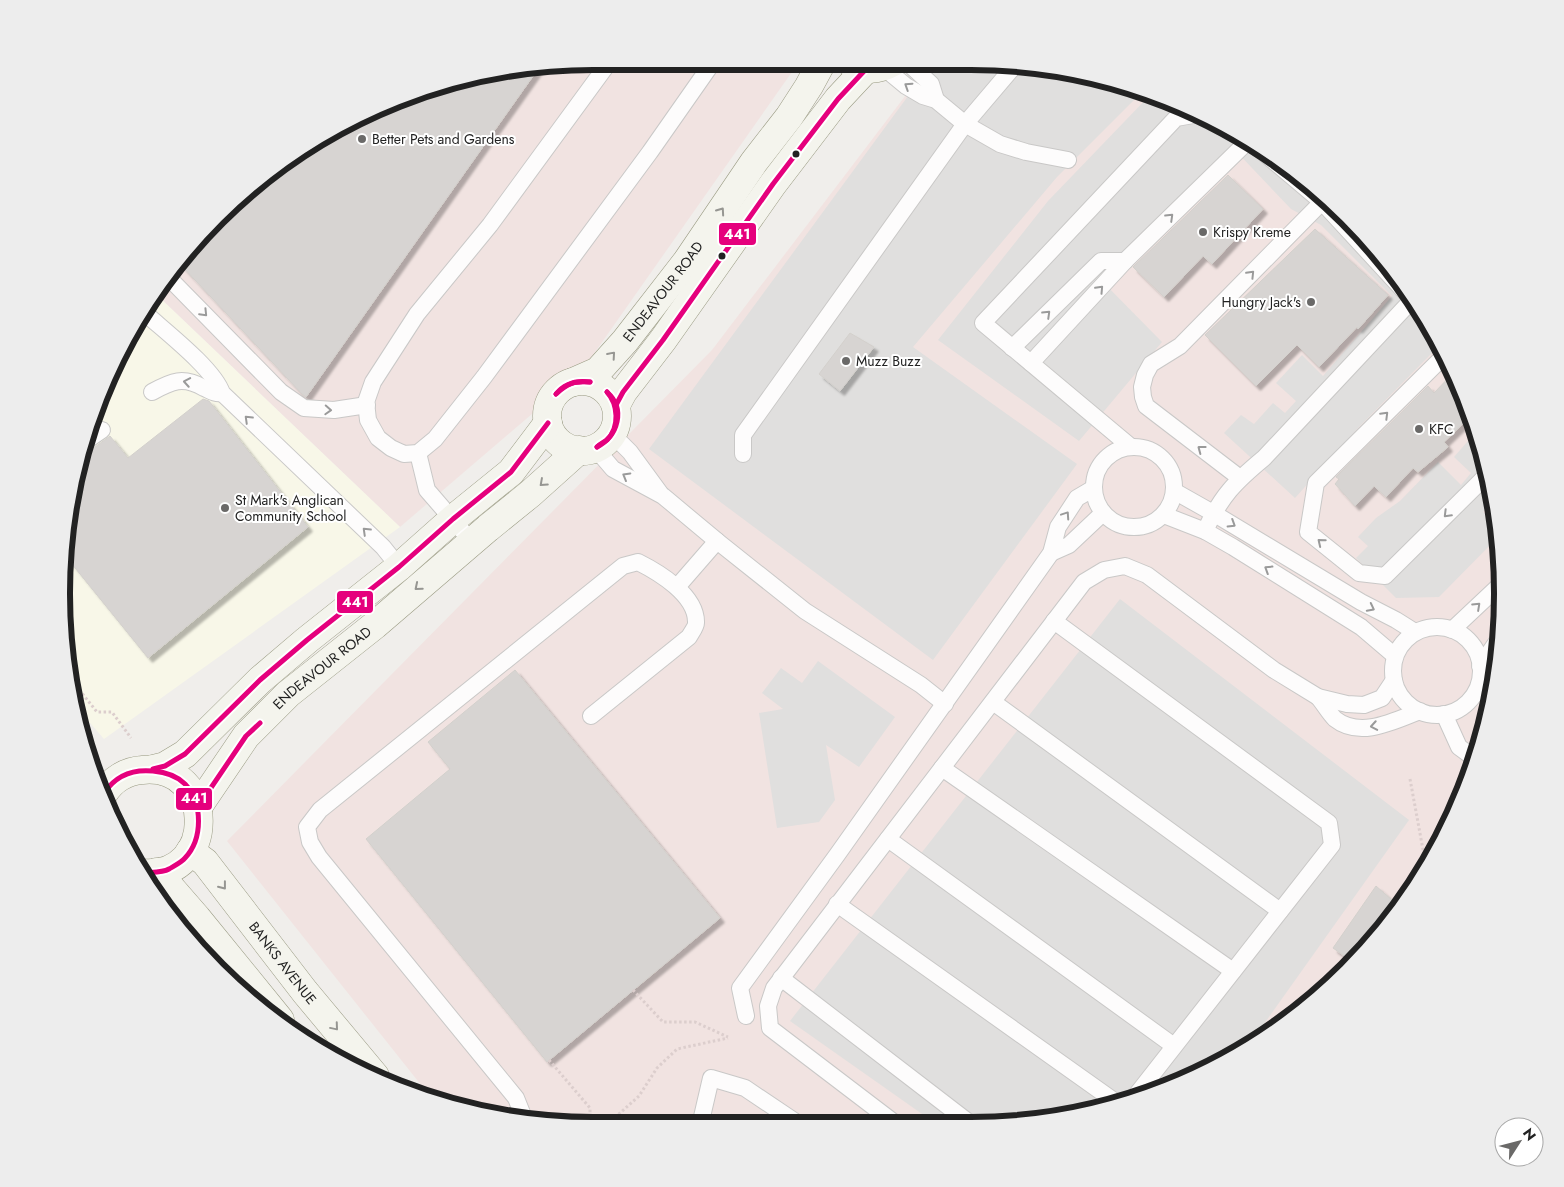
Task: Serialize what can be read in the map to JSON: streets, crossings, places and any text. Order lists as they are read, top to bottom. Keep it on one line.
{"streets":{"street":["ENDEAVOUR ROAD","BANKS AVENUE"]},"places":["Better Pets and Gardens","Krispy Kreme","Hungry Jack's","Muzz Buzz","KFC","St Mark's Anglican Community School"],"lines":["transit line 441"],"north":"top right"}
